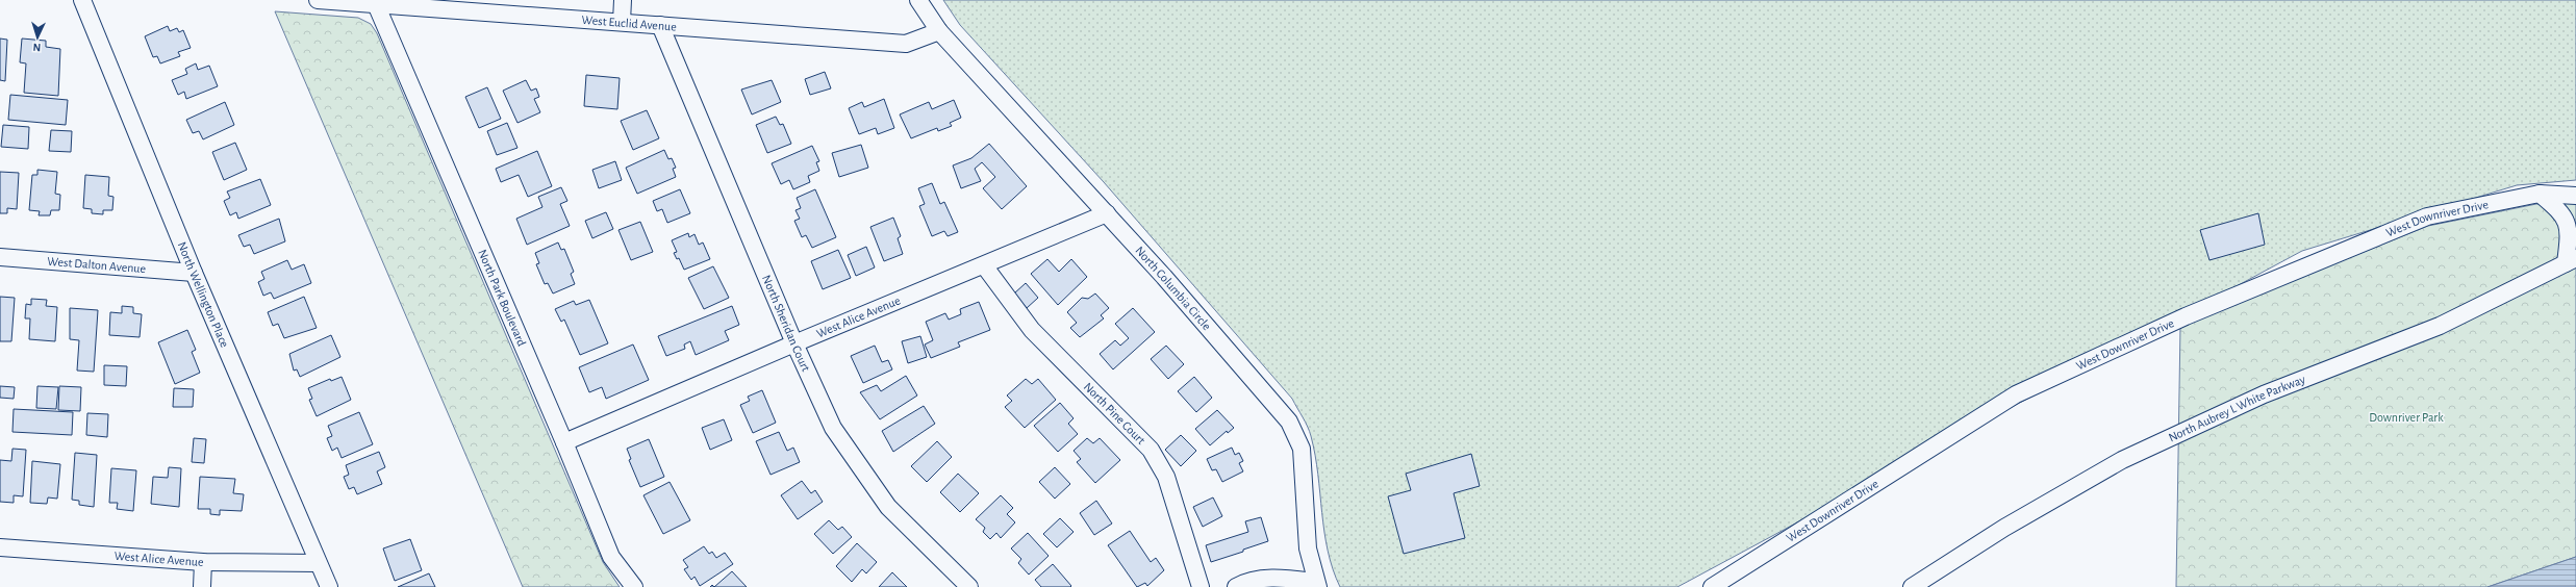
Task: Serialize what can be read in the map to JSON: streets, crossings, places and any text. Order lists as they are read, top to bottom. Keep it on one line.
{"streets":{"street":["West Euclid Avenue","West Downriver Drive","West Dalton Avenue","North Columbia Circle","North Wellington Place","North Park Boulevard","West Alice Avenue","North Sheridan Court","North Aubrey L White Parkway","North Pine Court"]},"crossings":[["West Euclid Avenue","North Columbia Circle"],["West Euclid Avenue","North Park Boulevard"],["West Euclid Avenue","North Sheridan Court"],["West Dalton Avenue","North Wellington Place"],["North Columbia Circle","West Alice Avenue"],["North Wellington Place","West Alice Avenue"],["North Park Boulevard","West Alice Avenue"],["West Alice Avenue","North Sheridan Court"],["West Alice Avenue","North Pine Court"]],"parks":["Downriver Park"],"north":"bottom"}
